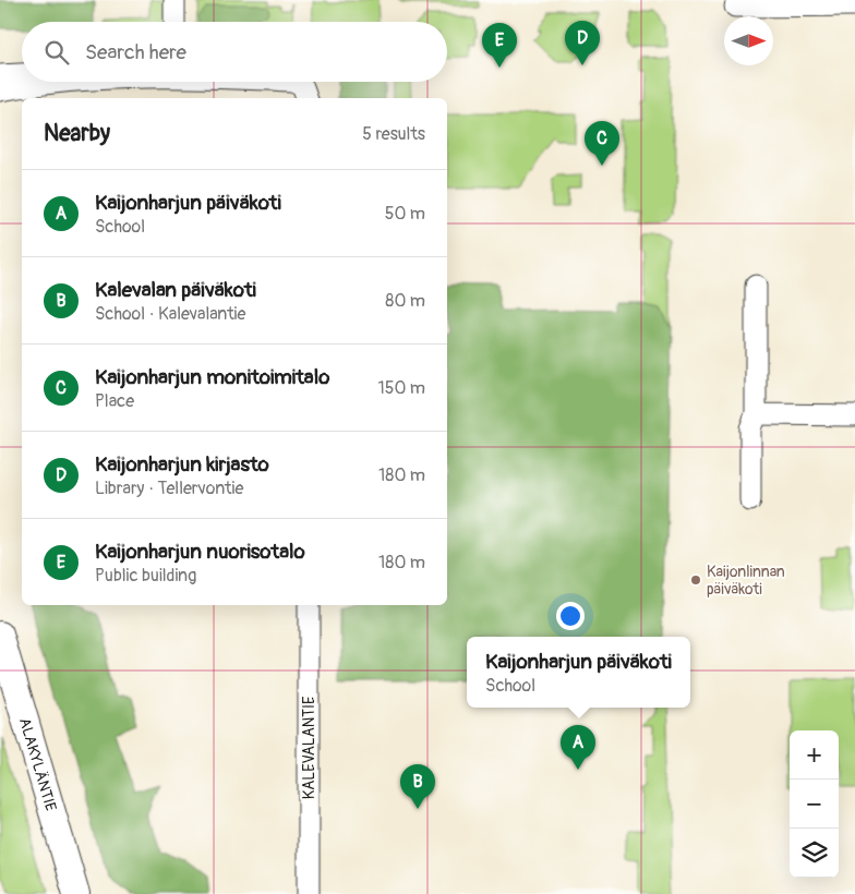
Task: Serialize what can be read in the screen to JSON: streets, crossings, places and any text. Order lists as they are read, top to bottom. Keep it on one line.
{"streets":{"main road":["ALAKYLÄNTIE"],"street":["KALEVALANTIE"]},"places":["Kaijonlinnan päiväkoti"],"north":"right","page":{"pins":["D","E","C","A","B"],"search":"Search here","heading":["Nearby","5 results"],"list":[{"mark":"A","name":"Kaijonharjun päiväkoti","note":"School","value":"50 m"},{"mark":"B","name":"Kalevalan päiväkoti","note":"School · Kalevalantie","value":"80 m"},{"mark":"C","name":"Kaijonharjun monitoimitalo","note":"Place","value":"150 m"},{"mark":"D","name":"Kaijonharjun kirjasto","note":"Library · Tellervontie","value":"180 m"},{"mark":"E","name":"Kaijonharjun nuorisotalo","note":"Public building","value":"180 m"}],"popup":["Kaijonharjun päiväkoti","School"],"map_buttons":["+","−"]}}
